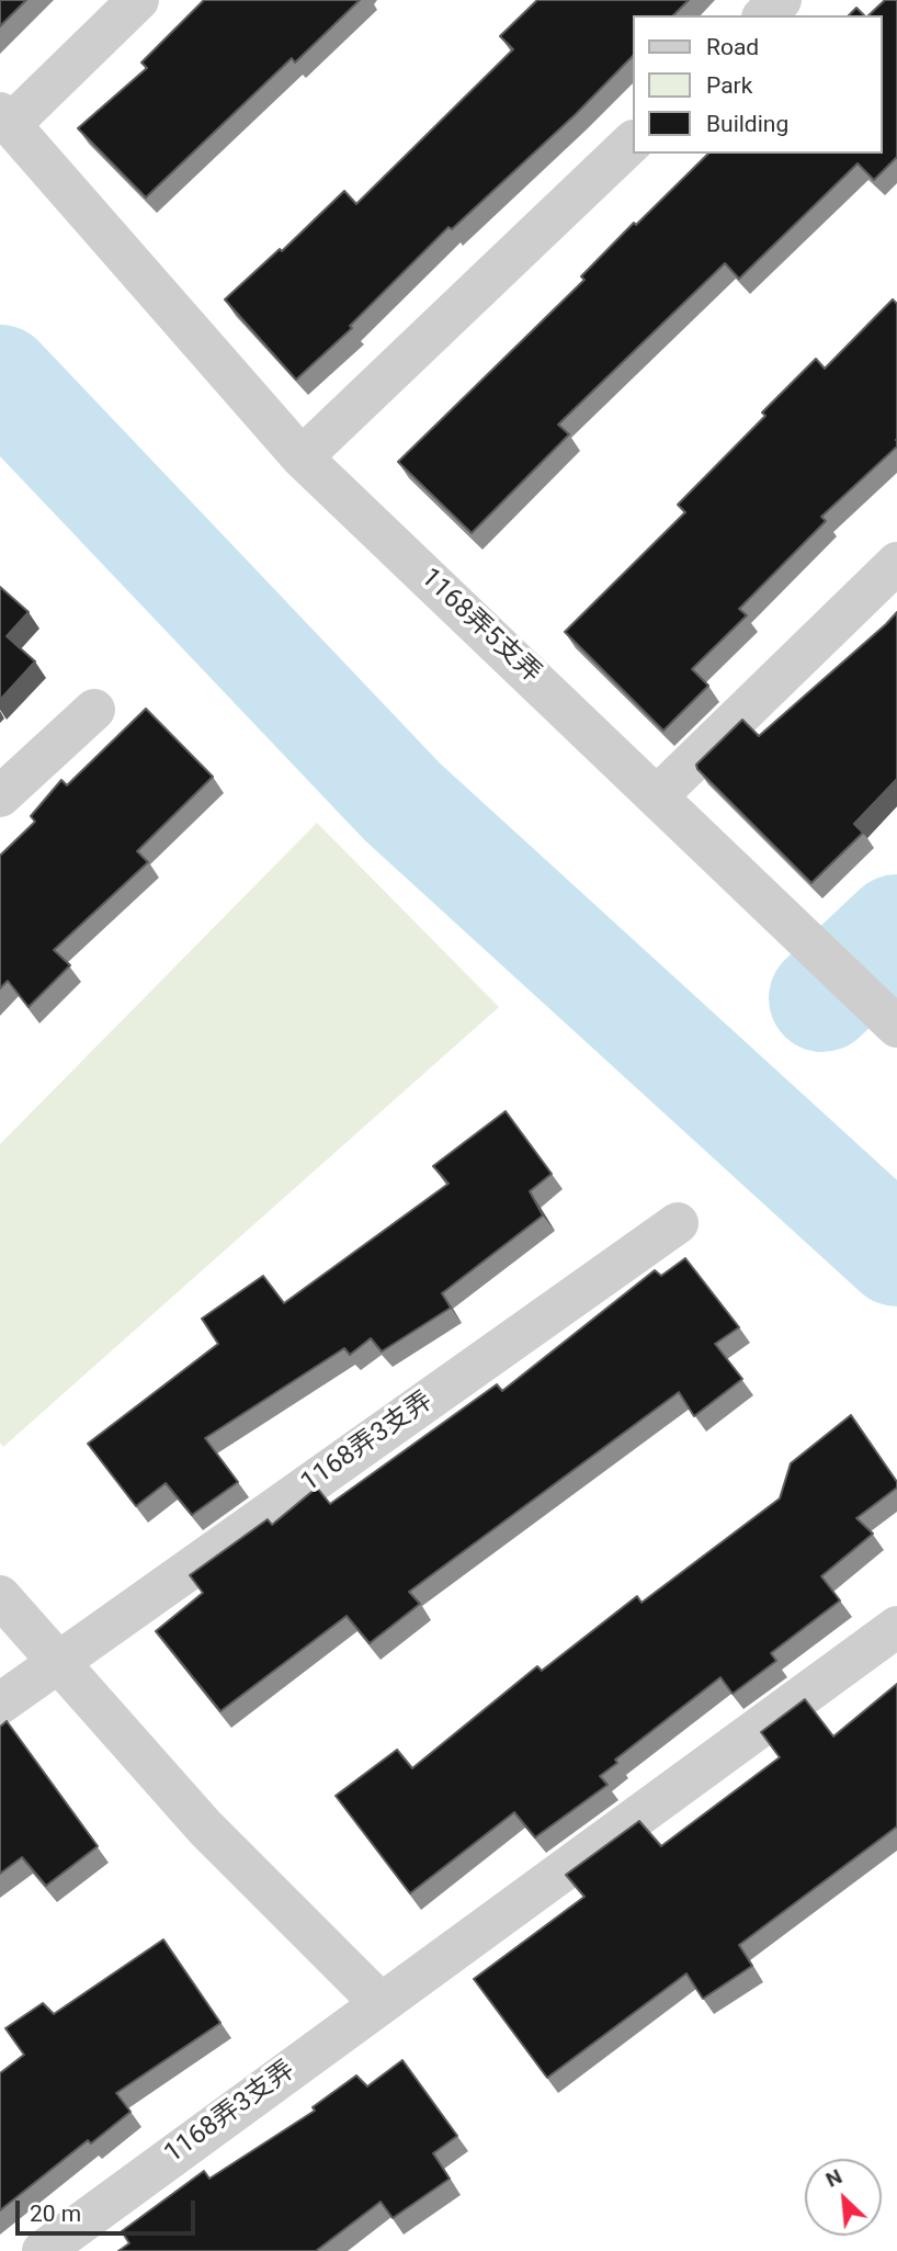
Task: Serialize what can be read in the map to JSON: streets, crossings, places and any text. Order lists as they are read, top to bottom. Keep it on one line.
{"streets":{"street":["1168弄5支弄","1168弄3支弄"]},"legend":["Road","Park","Building"],"scale_bar":"20 m","north":"top left"}
